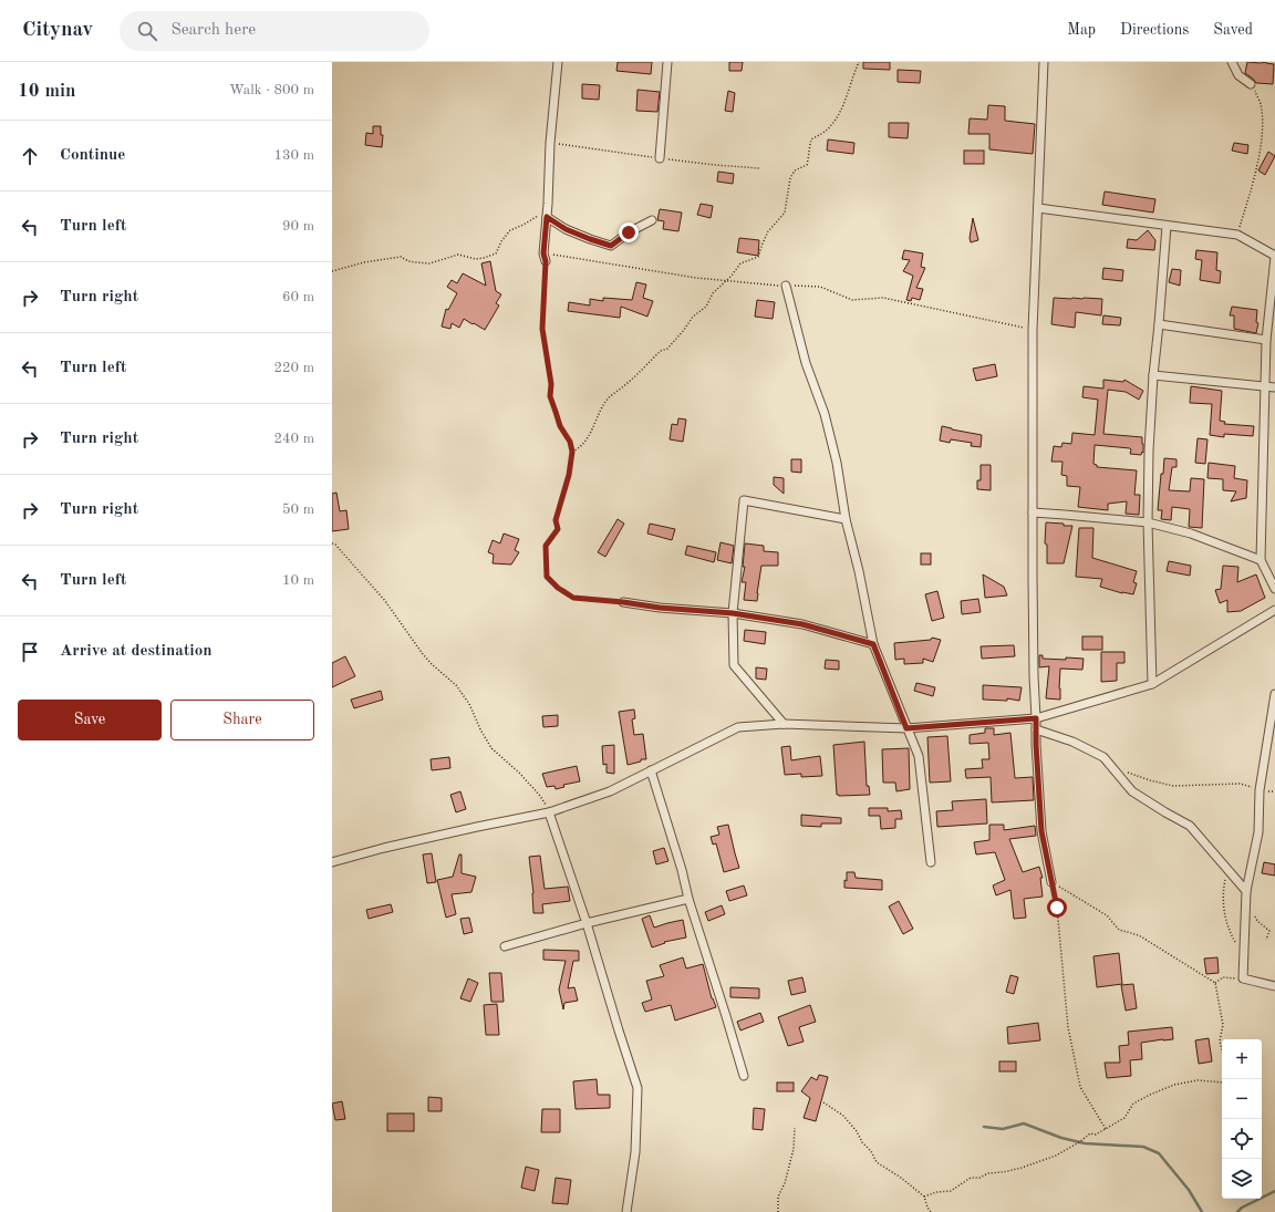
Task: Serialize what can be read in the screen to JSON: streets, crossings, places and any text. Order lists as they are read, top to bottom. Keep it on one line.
{"page":{"header":"Citynav","search":"Search here","nav":["Map","Directions","Saved"],"heading":["10 min","Walk · 800 m"],"list":[["Continue","130 m"],["Turn left","90 m"],["Turn right","60 m"],["Turn left","220 m"],["Turn right","240 m"],["Turn right","50 m"],["Turn left","10 m"],"Arrive at destination"],"buttons":["Save","Share"],"map_buttons":["+","−"]}}
